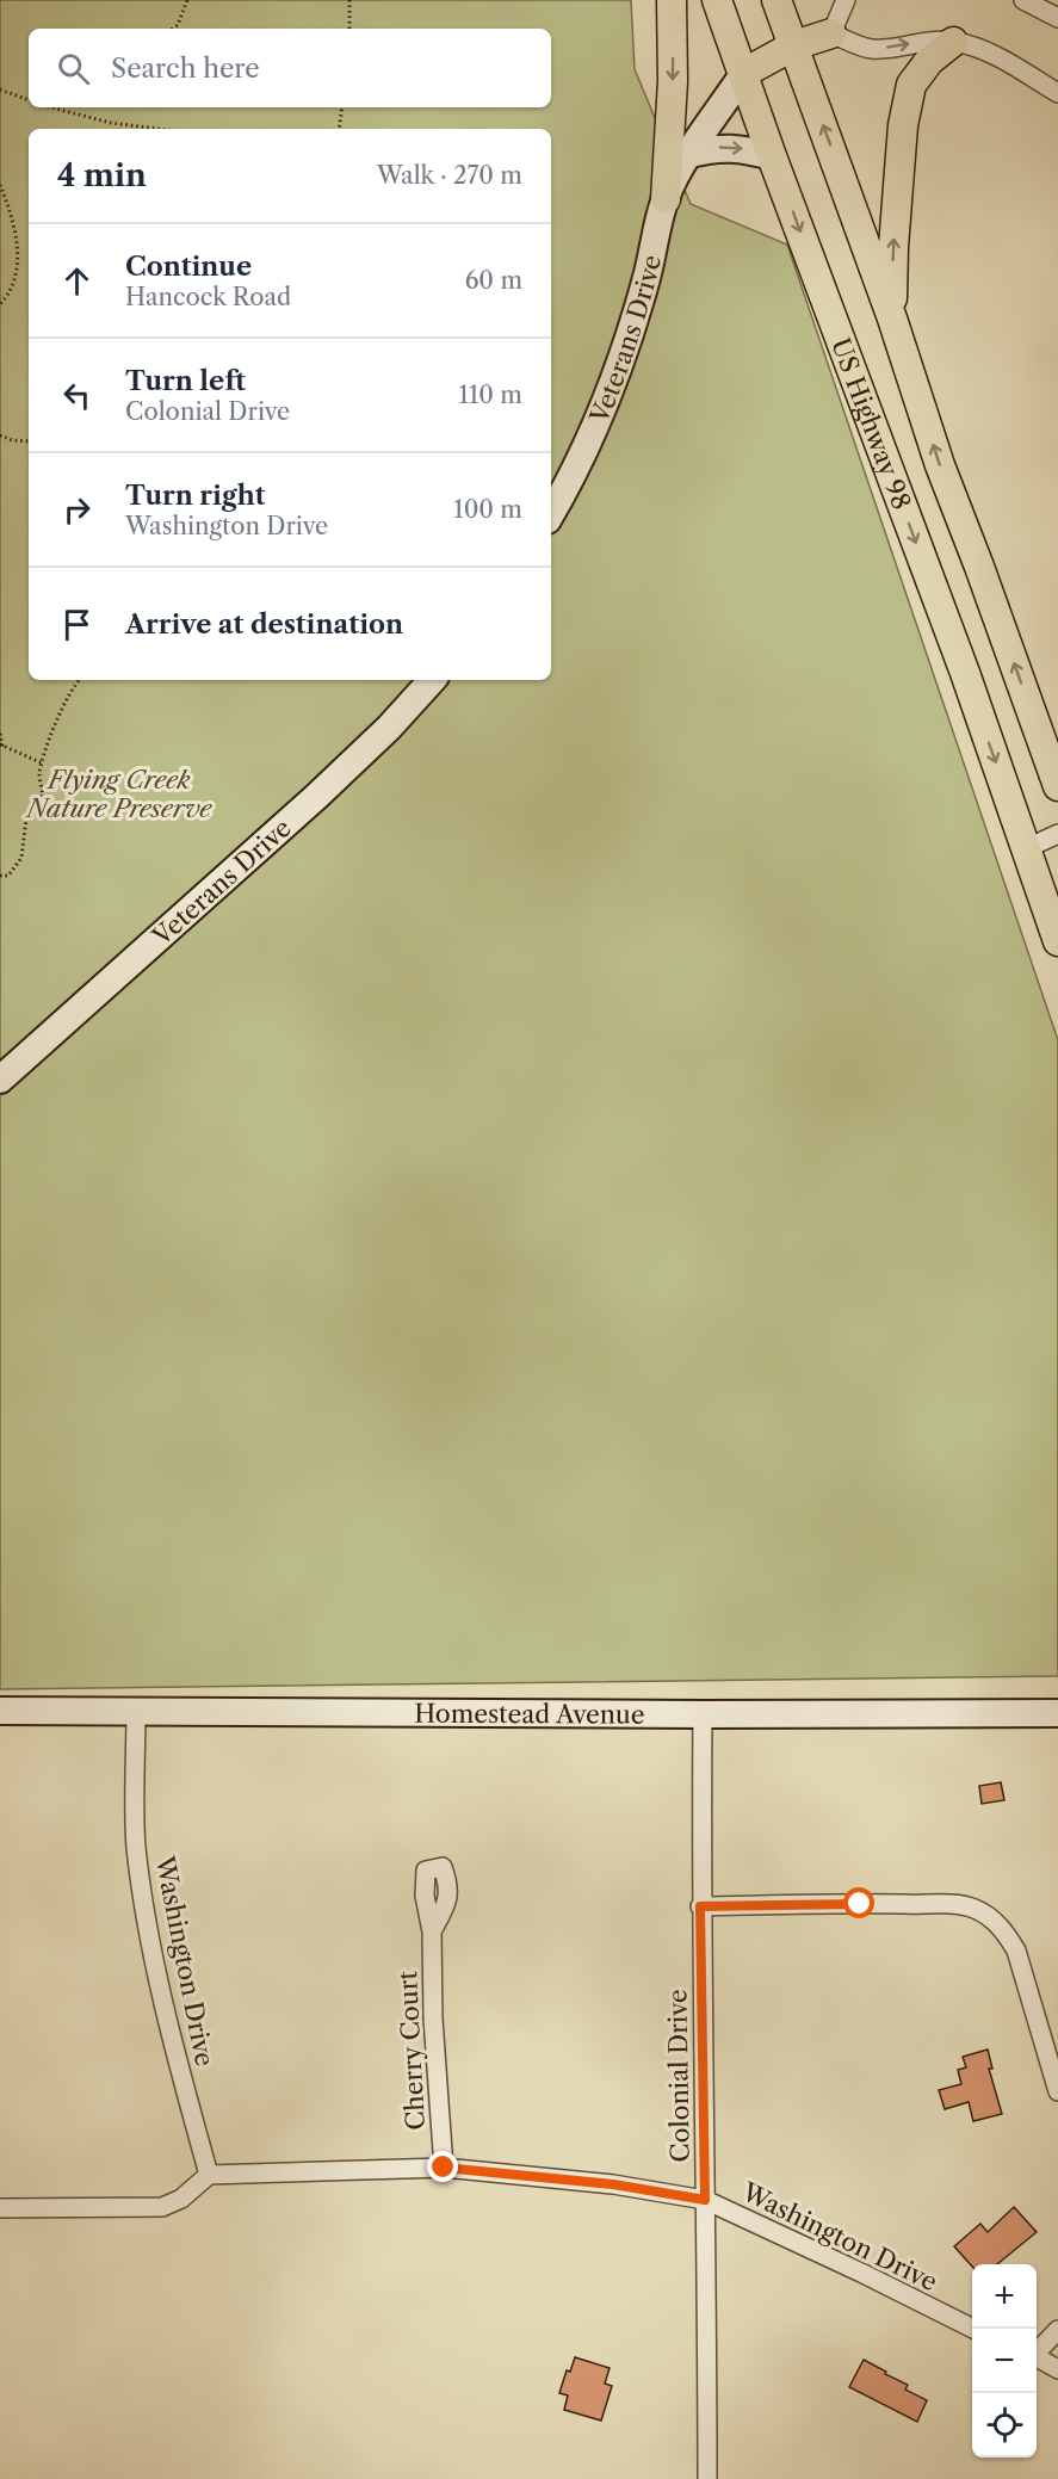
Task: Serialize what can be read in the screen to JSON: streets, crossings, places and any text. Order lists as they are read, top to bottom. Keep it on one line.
{"streets":{"main road":["US Highway 98"],"street":["Veterans Drive","Homestead Avenue","Washington Drive","Cherry Court","Colonial Drive"]},"crossings":[["Veterans Drive","US Highway 98"],["Homestead Avenue","Washington Drive"],["Homestead Avenue","Colonial Drive"],["Washington Drive","Cherry Court"],["Washington Drive","Colonial Drive"]],"parks":["Flying Creek Nature Preserve"],"page":{"search":"Search here","heading":["4 min","Walk · 270 m"],"list":[["Continue","Hancock Road","60 m"],["Turn left","Colonial Drive","110 m"],["Turn right","Washington Drive","100 m"],"Arrive at destination"],"map_buttons":["+","−"]}}
